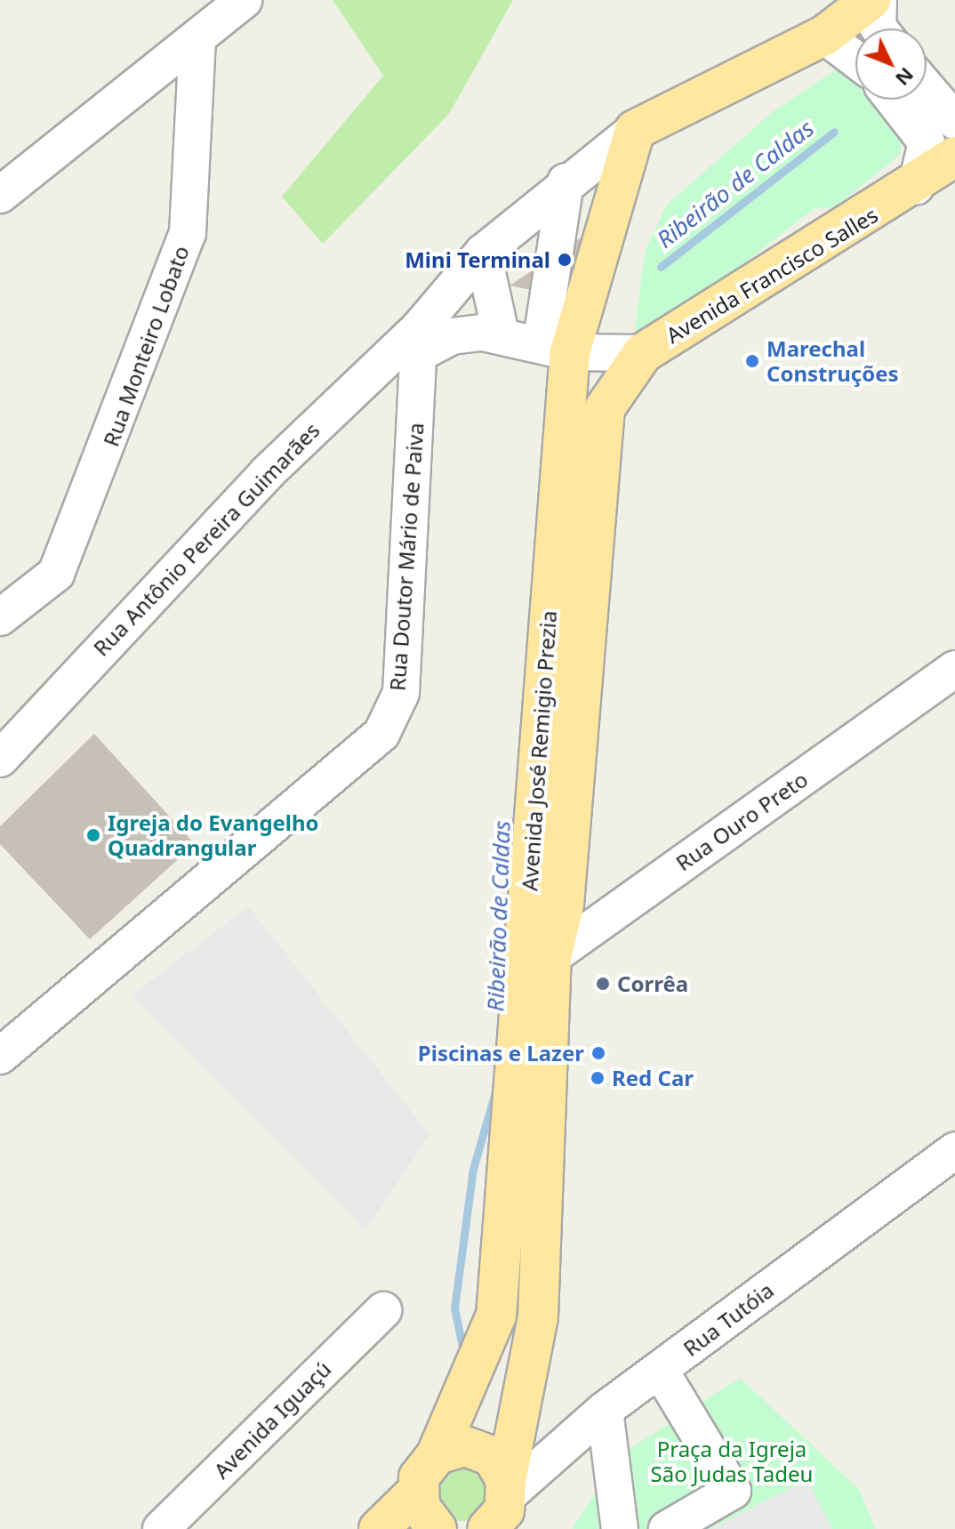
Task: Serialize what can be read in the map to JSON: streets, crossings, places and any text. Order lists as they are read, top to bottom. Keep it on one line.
{"streets":{"main road":["Avenida Francisco Salles","Avenida José Remigio Prezia"],"street":["Rua Monteiro Lobato","Rua Antônio Pereira Guimarães","Rua Doutor Mário de Paiva","Rua Ouro Preto","Rua Tutóia","Avenida Iguaçú"]},"crossings":[["Avenida Francisco Salles","Avenida José Remigio Prezia"],["Rua Antônio Pereira Guimarães","Rua Doutor Mário de Paiva"],["Avenida José Remigio Prezia","Rua Ouro Preto"],["Avenida José Remigio Prezia","Rua Tutóia"]],"water":["Ribeirão de Caldas"],"parks":["Praça da Igreja São Judas Tadeu"],"places":["Mini Terminal","Marechal Construções","Igreja do Evangelho Quadrangular","Corrêa","Piscinas e Lazer","Red Car"],"north":"bottom right"}
